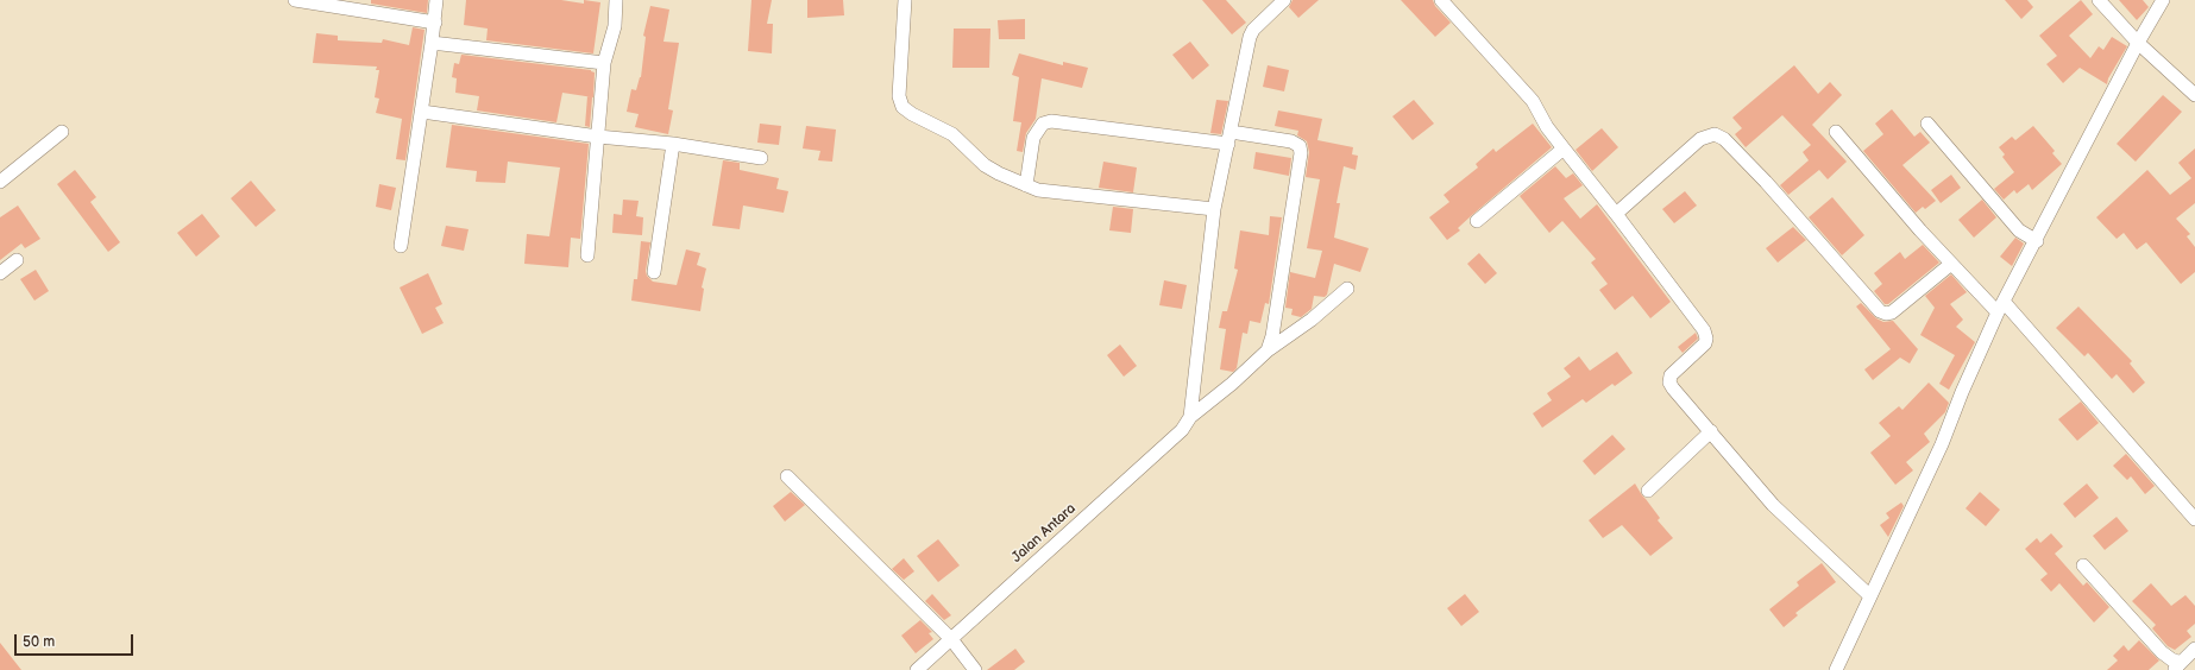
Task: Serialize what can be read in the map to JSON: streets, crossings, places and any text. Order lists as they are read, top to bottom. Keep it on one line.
{"streets":{"street":["Jalan Antara"]},"scale_bar":"50 m"}
